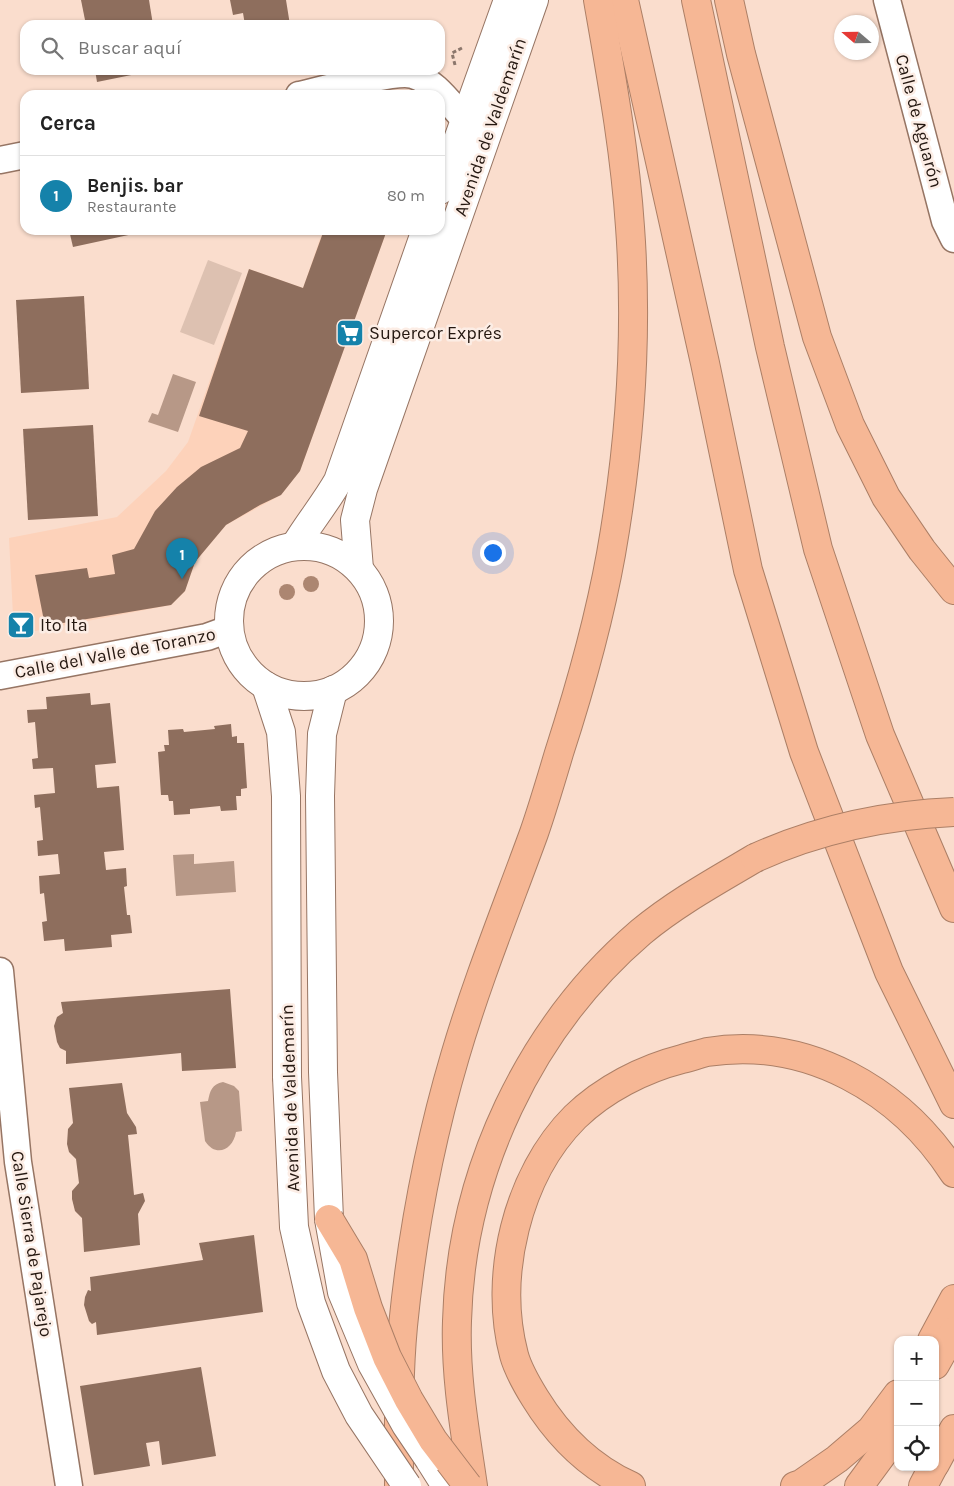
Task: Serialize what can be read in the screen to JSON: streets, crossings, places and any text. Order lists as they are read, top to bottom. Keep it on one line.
{"streets":{"main road":["Avenida de Valdemarín"],"street":["Calle de Aguarón","Calle del Valle de Toranzo","Calle Sierra de Pajarejo"]},"crossings":[["Avenida de Valdemarín","Calle del Valle de Toranzo"]],"places":{"supermarket":["Supercor Exprés"],"bar":["Ito Ita"]},"north":"left","page":{"search":"Buscar aquí","heading":"Cerca","list":[{"mark":"1","name":"Benjis. bar","note":"Restaurante","value":"80 m"}],"pins":"1","map_buttons":["+","−"]}}
